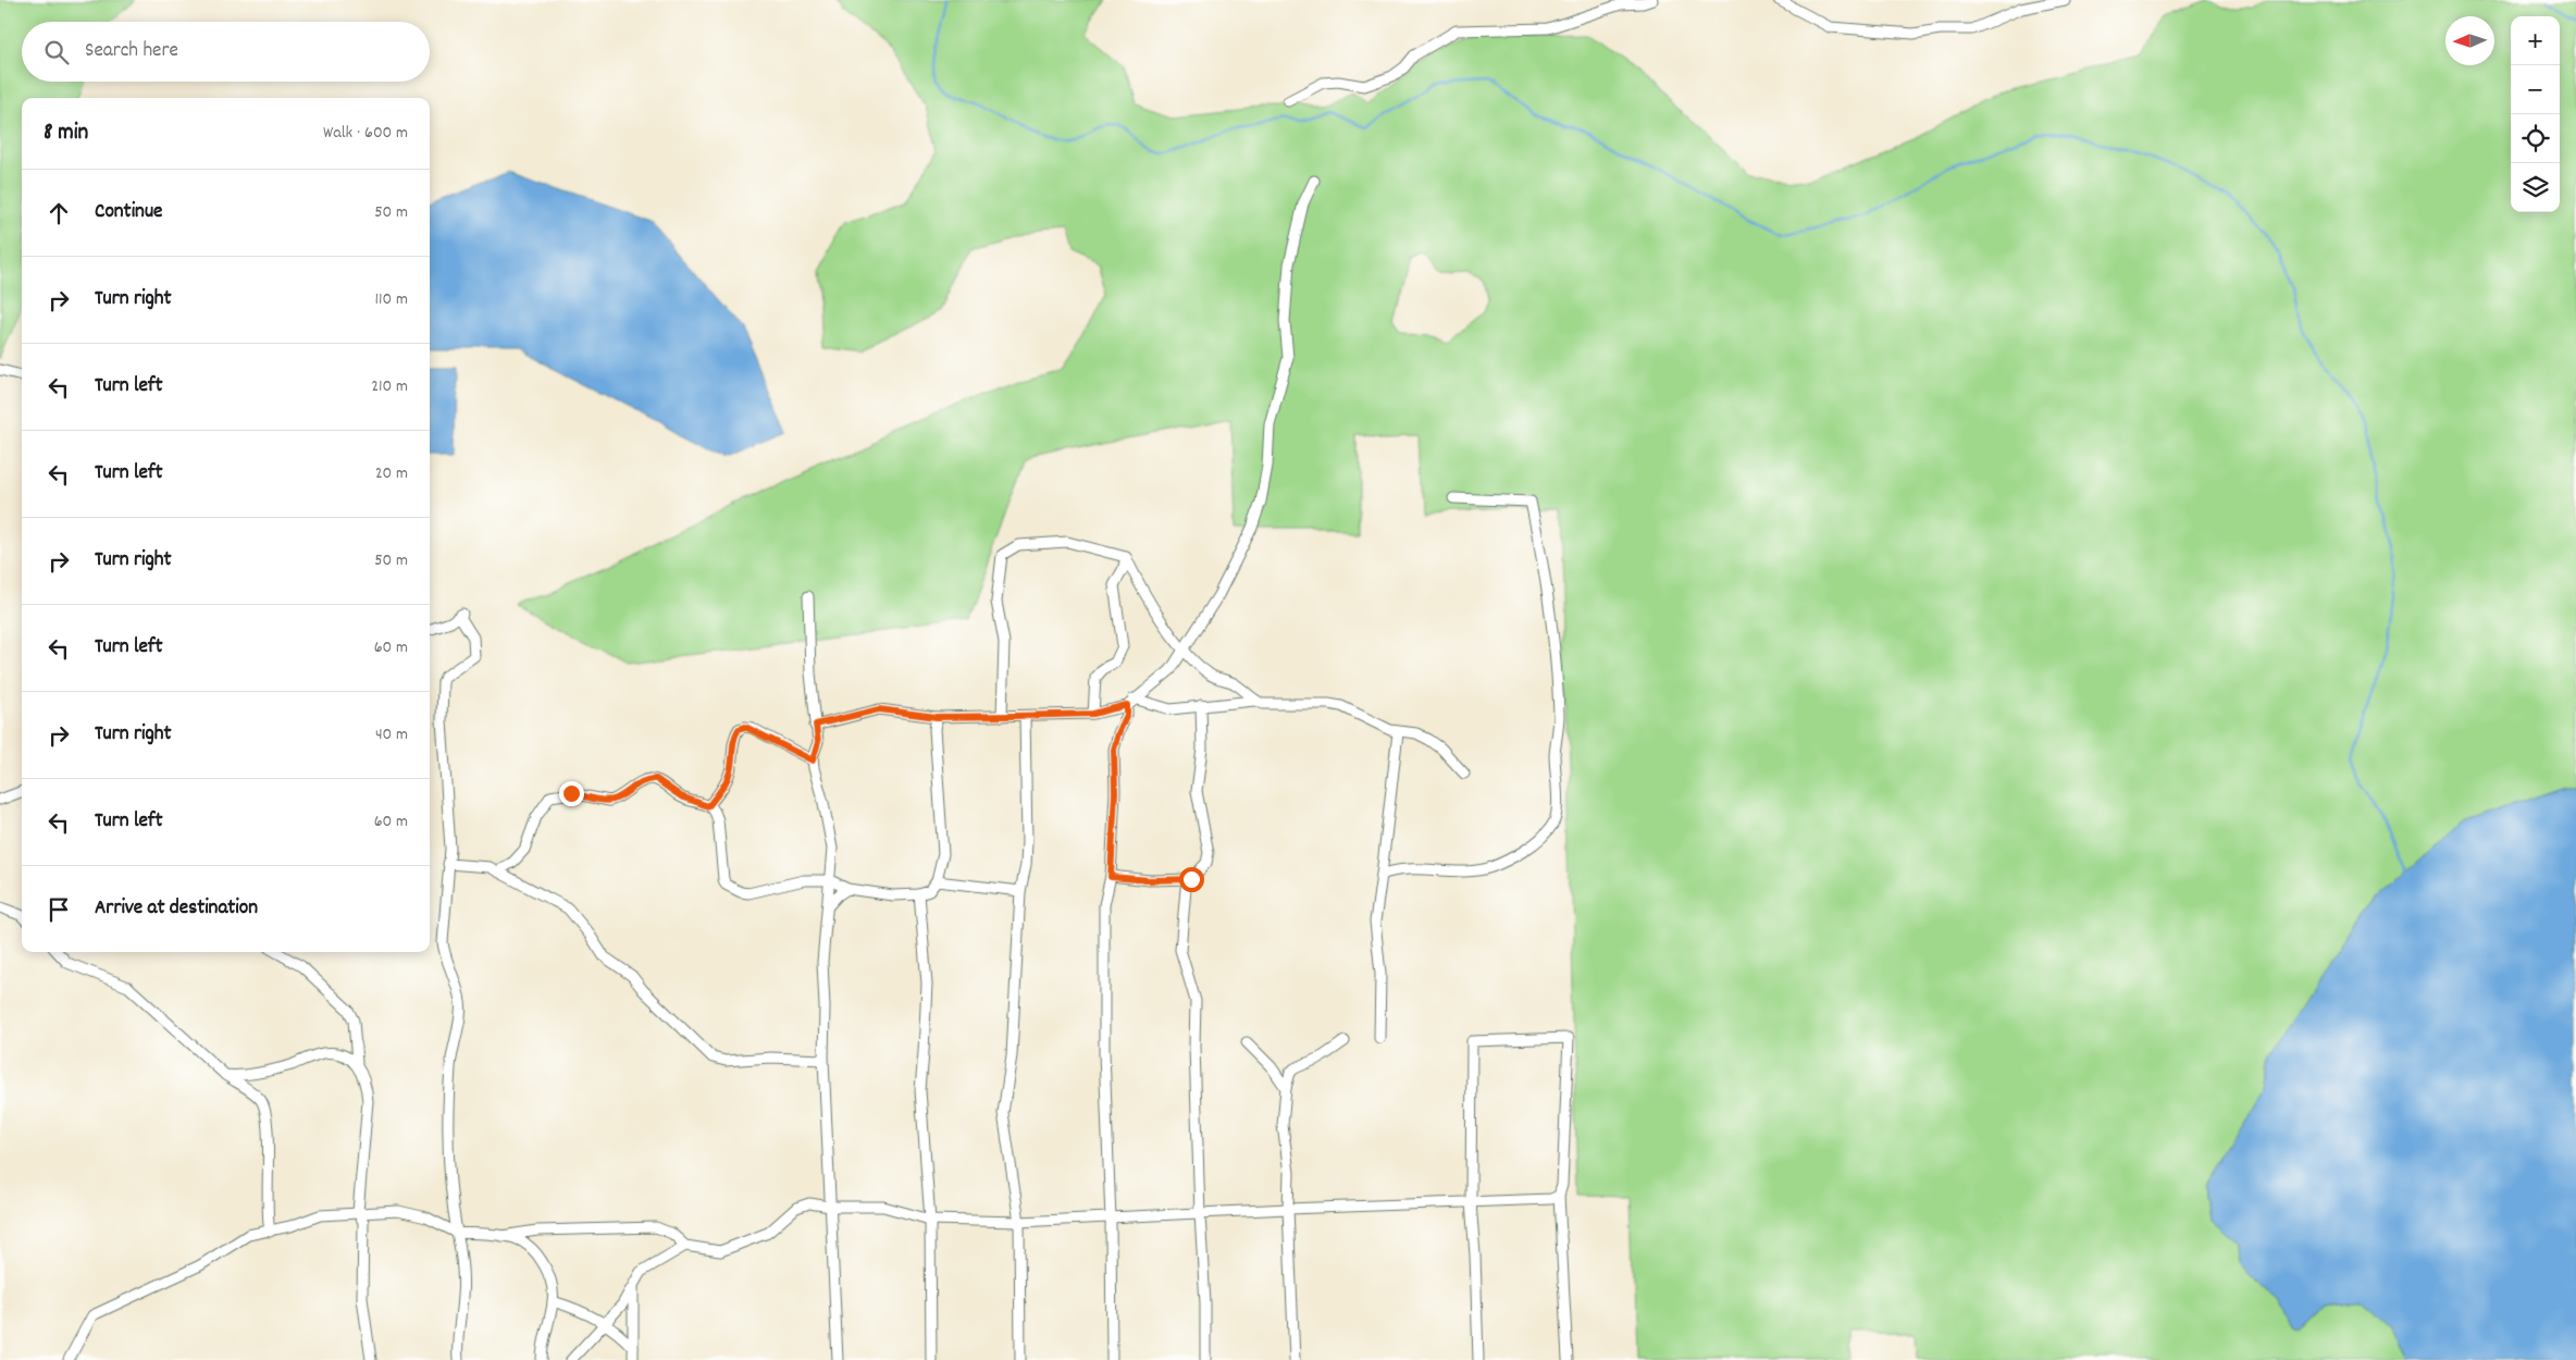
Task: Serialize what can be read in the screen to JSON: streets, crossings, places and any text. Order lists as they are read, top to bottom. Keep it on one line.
{"north":"left","page":{"map_buttons":["+","−"],"search":"Search here","heading":["8 min","Walk · 600 m"],"list":[["Continue","50 m"],["Turn right","110 m"],["Turn left","210 m"],["Turn left","20 m"],["Turn right","50 m"],["Turn left","60 m"],["Turn right","40 m"],["Turn left","60 m"],"Arrive at destination"]}}
